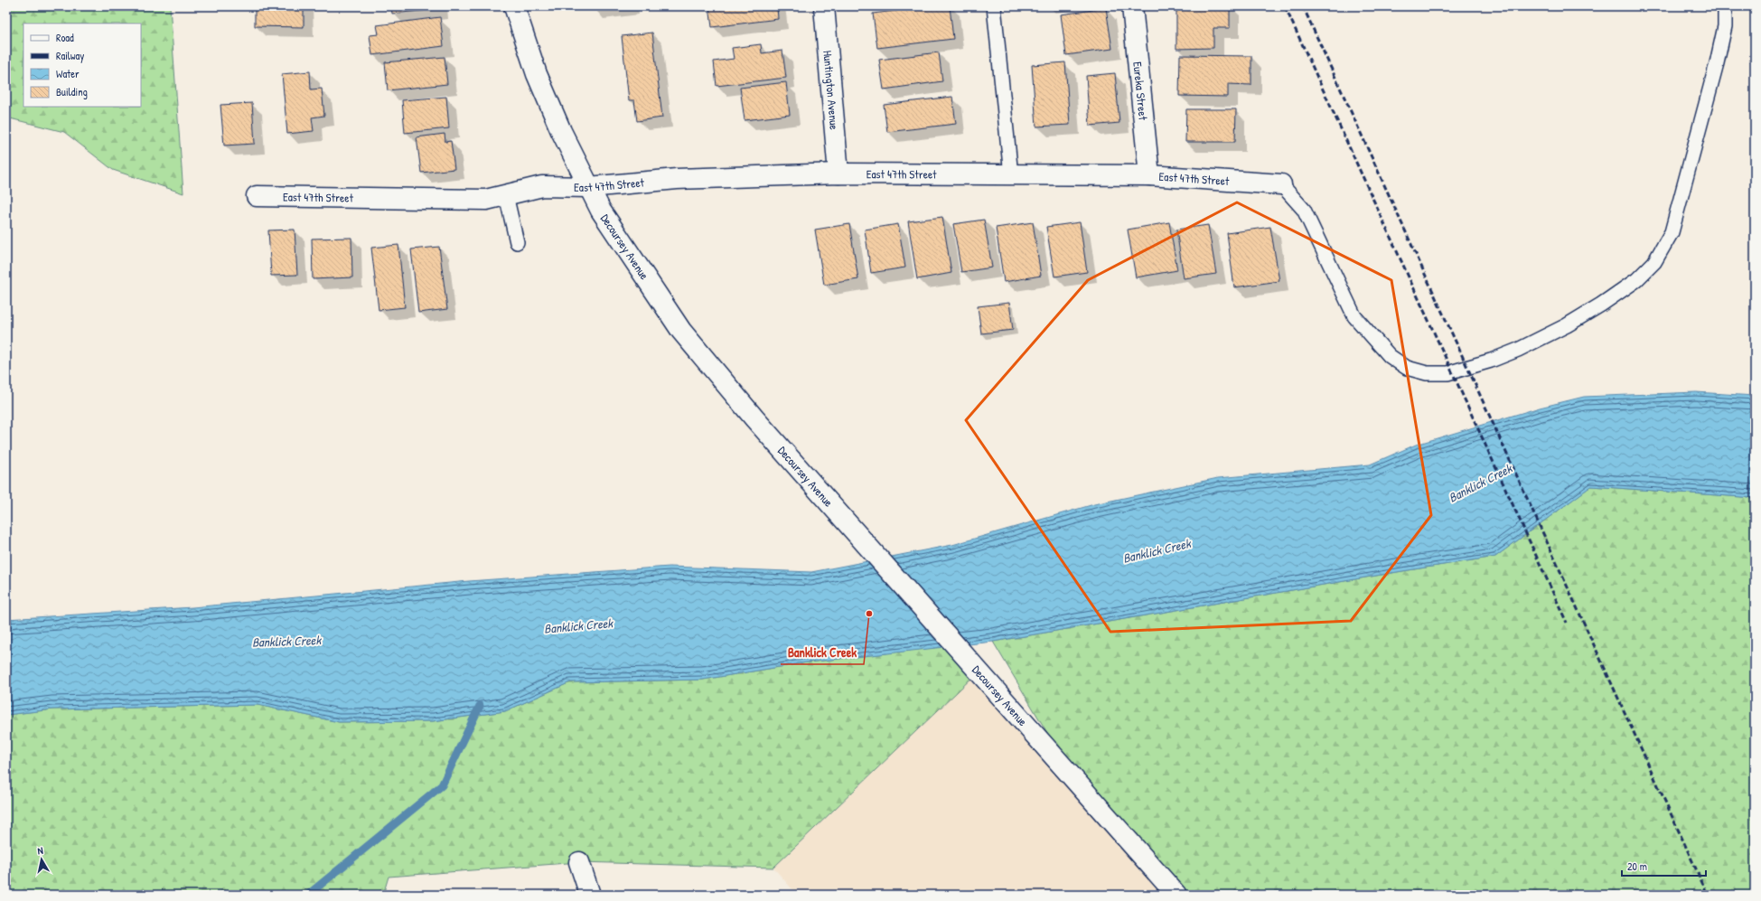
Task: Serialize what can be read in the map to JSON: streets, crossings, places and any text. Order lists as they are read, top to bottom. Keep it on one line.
{"streets":{"street":["Huntington Avenue","Eureka Street","East 47th Street","Decoursey Avenue"]},"crossings":[["Huntington Avenue","East 47th Street"],["Eureka Street","East 47th Street"],["East 47th Street","Decoursey Avenue"]],"water":["Banklick Creek"],"places":["Banklick Creek"],"legend":["Road","Railway","Water","Building"],"scale_bar":"20 m","north":"top"}
